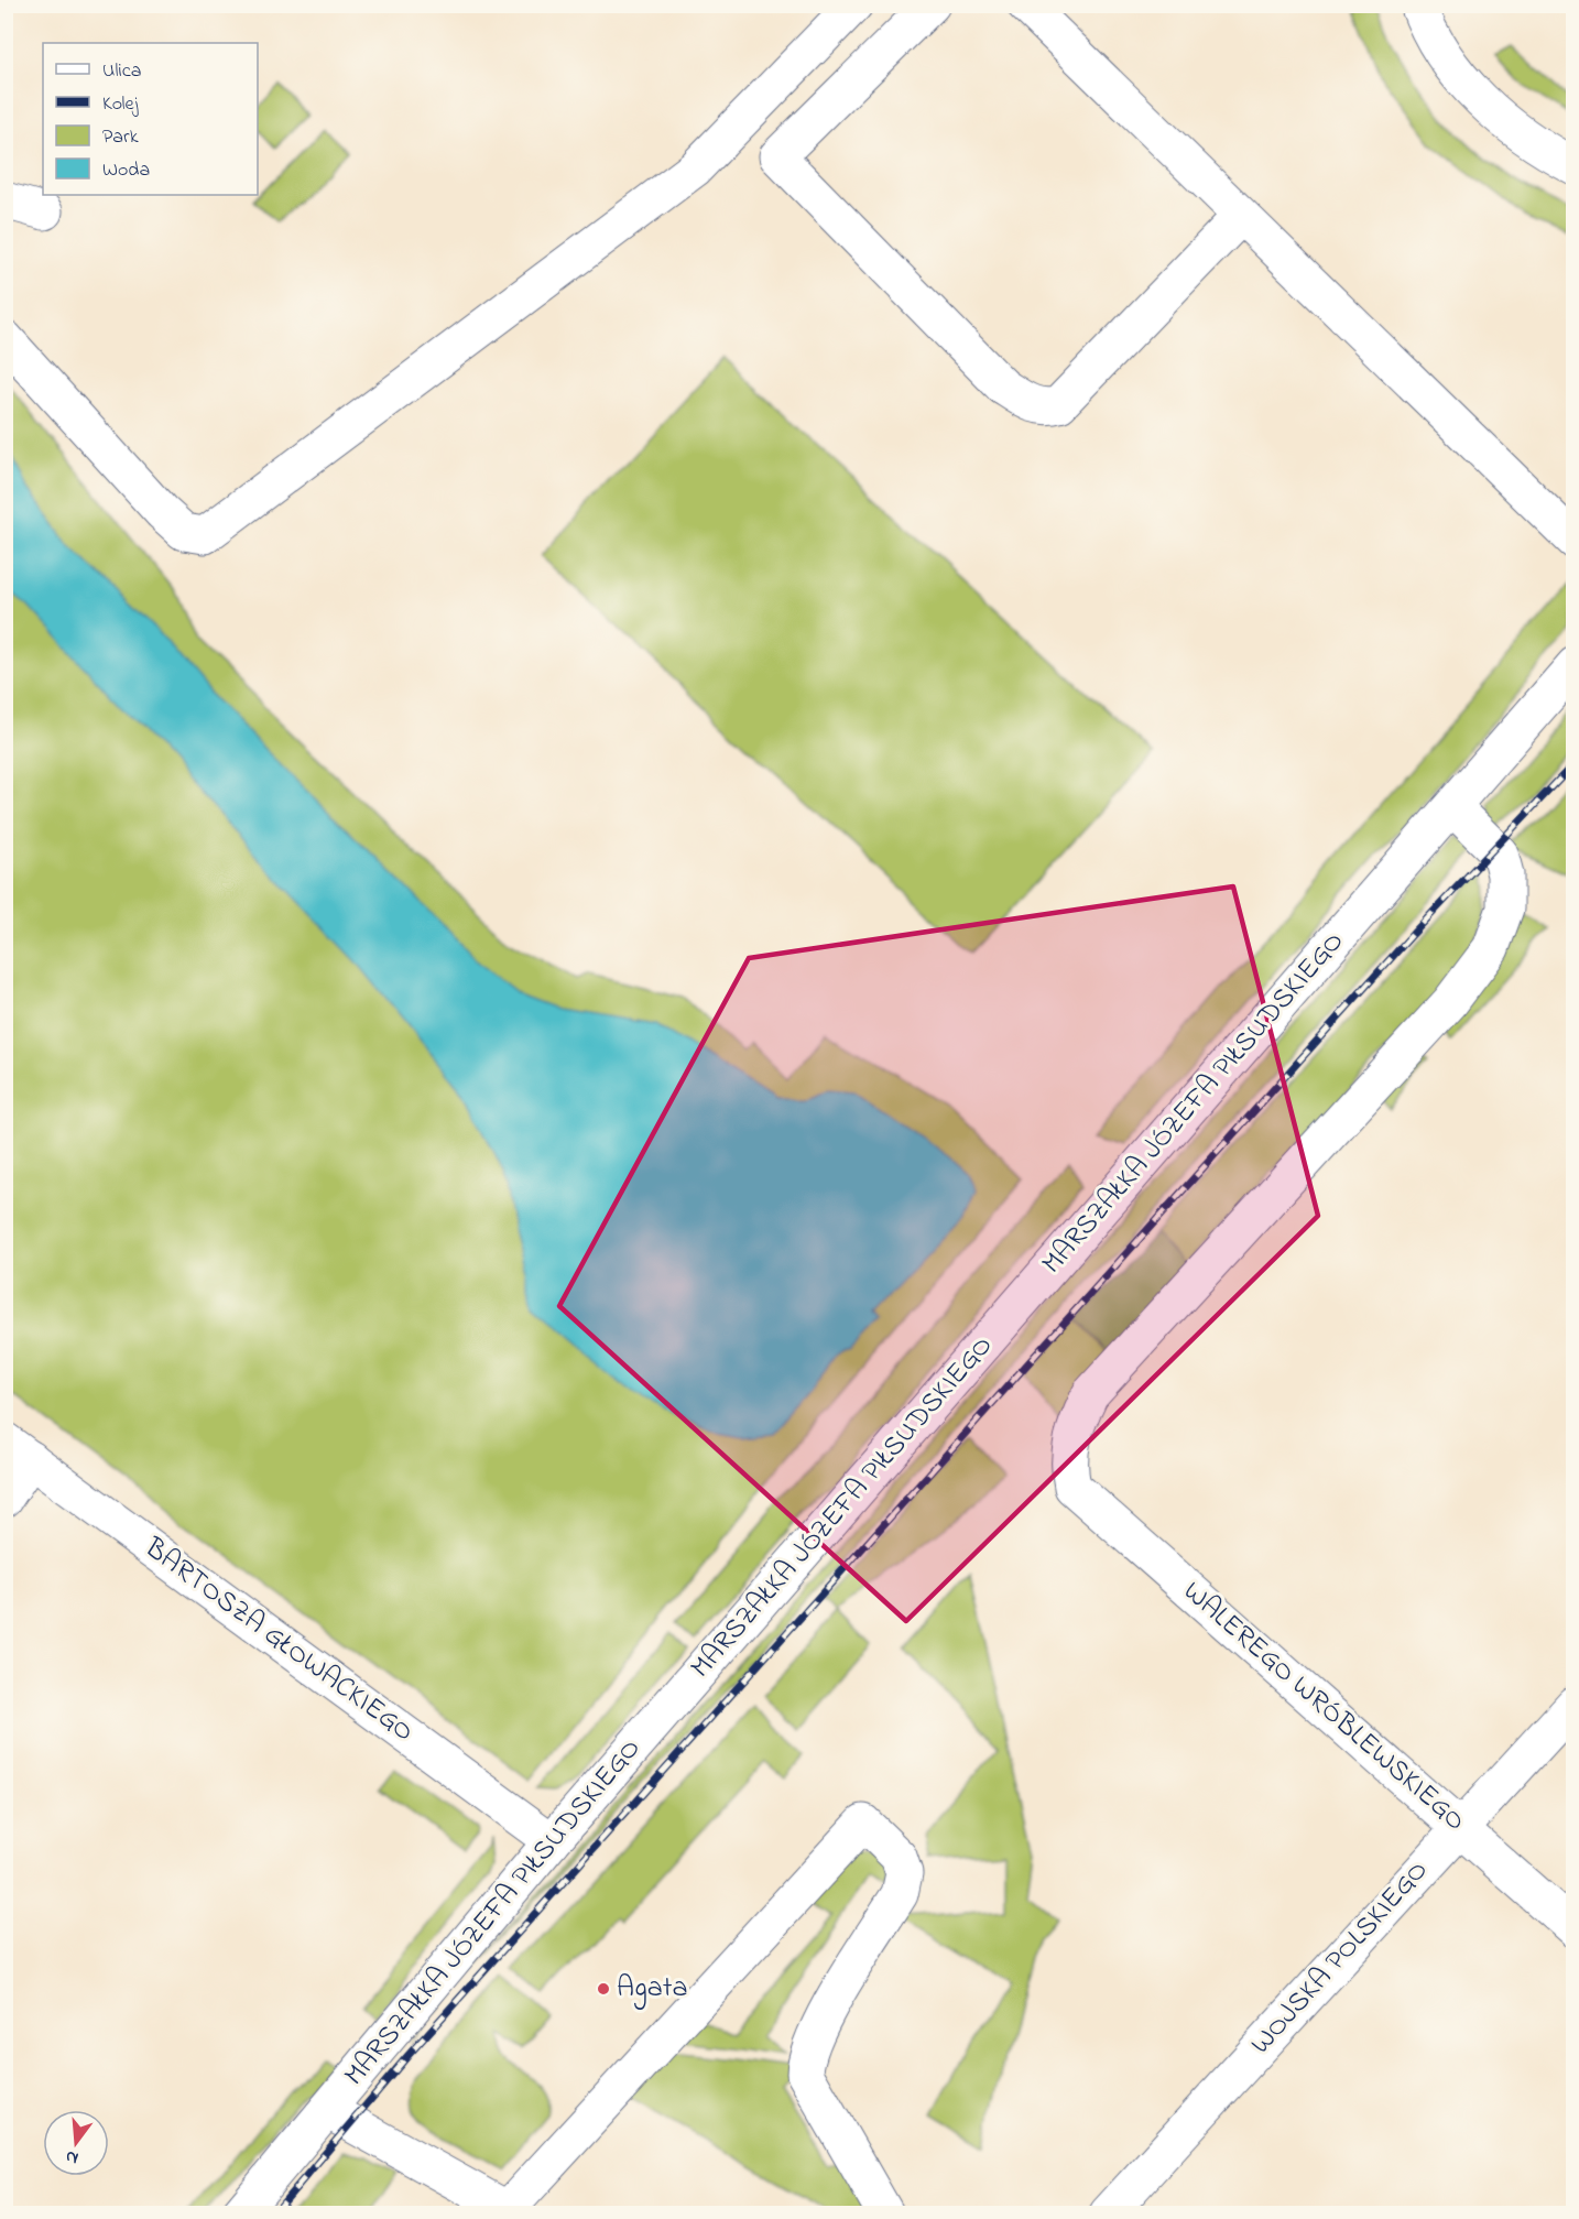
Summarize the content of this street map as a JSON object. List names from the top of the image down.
{
  "streets": {
    "street": [
      "MARSZAŁKA JÓZEFA PIŁSUDSKIEGO",
      "BARTOSZA GŁOWACKIEGO",
      "WALEREGO WRÓBLEWSKIEGO",
      "WOJSKA POLSKIEGO"
    ]
  },
  "crossings": [
    ["MARSZAŁKA JÓZEFA PIŁSUDSKIEGO", "BARTOSZA GŁOWACKIEGO"],
    ["MARSZAŁKA JÓZEFA PIŁSUDSKIEGO", "WALEREGO WRÓBLEWSKIEGO"],
    ["WALEREGO WRÓBLEWSKIEGO", "WOJSKA POLSKIEGO"]
  ],
  "places": ["Agata"],
  "legend": [
    "Ulica",
    "Kolej",
    "Park",
    "Woda"
  ],
  "north": "bottom"
}
